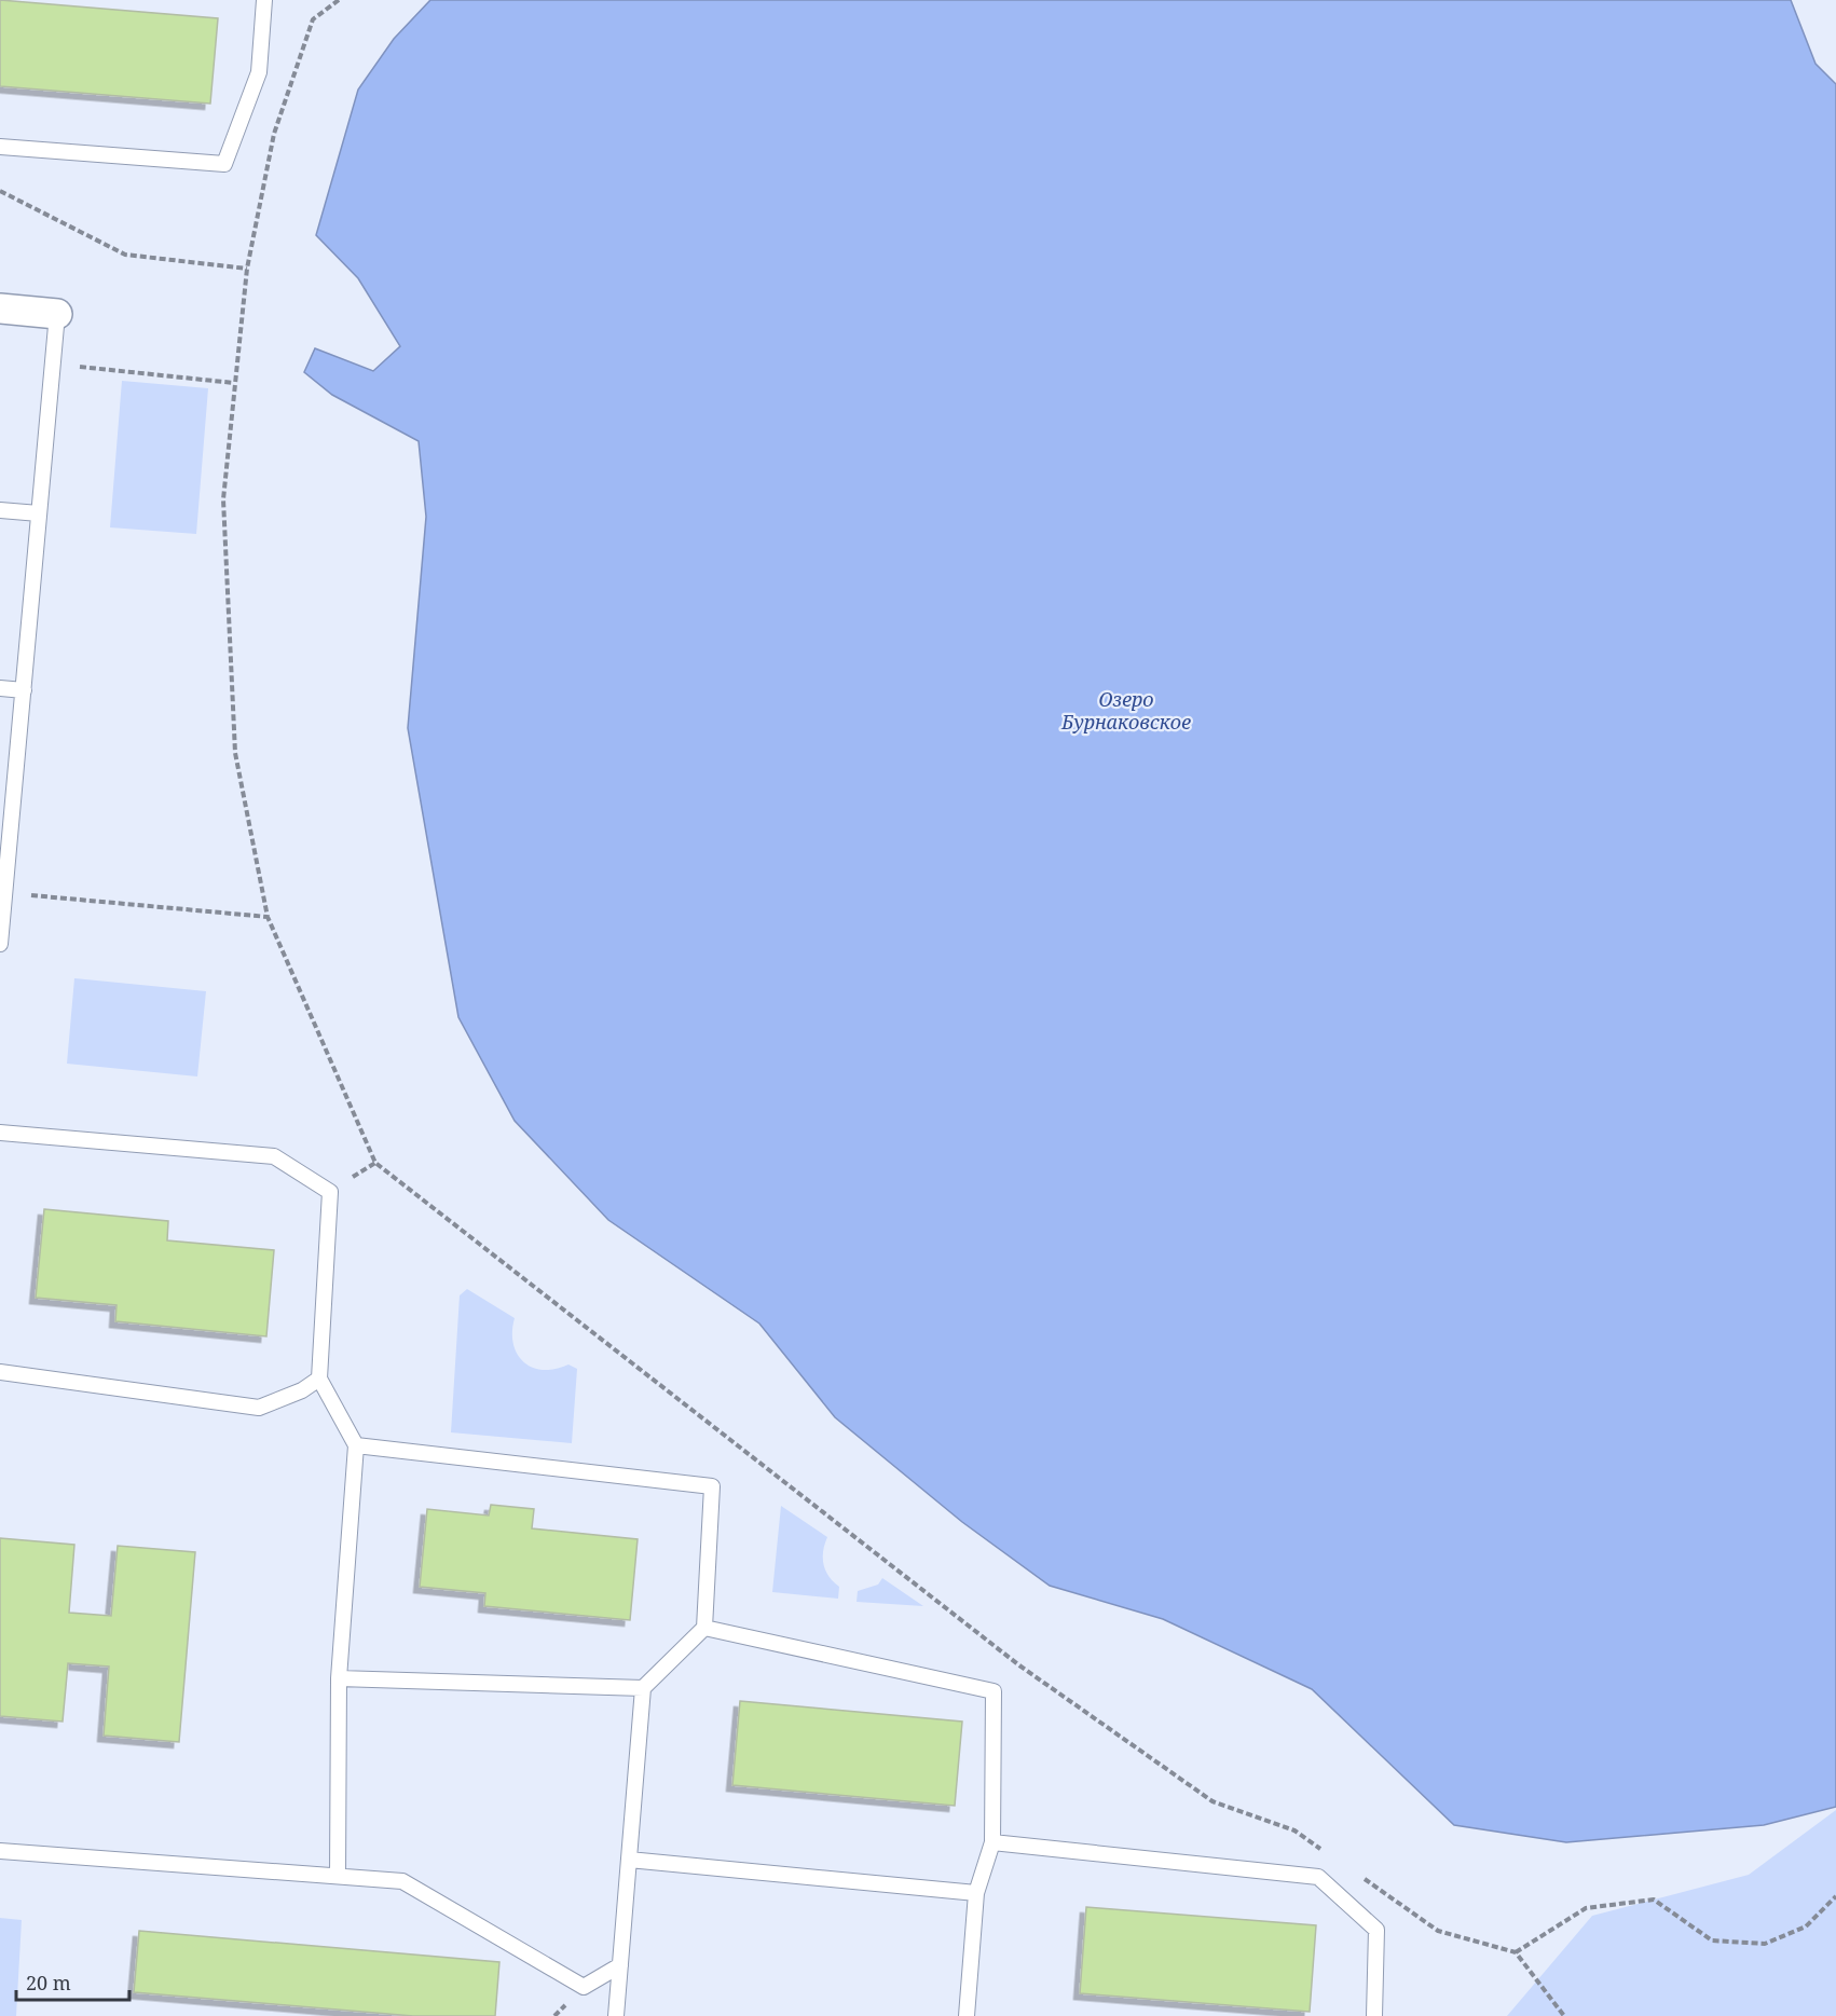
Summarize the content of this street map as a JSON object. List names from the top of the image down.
{
  "water": ["Озеро Бурнаковское"],
  "scale_bar": "20 m"
}
